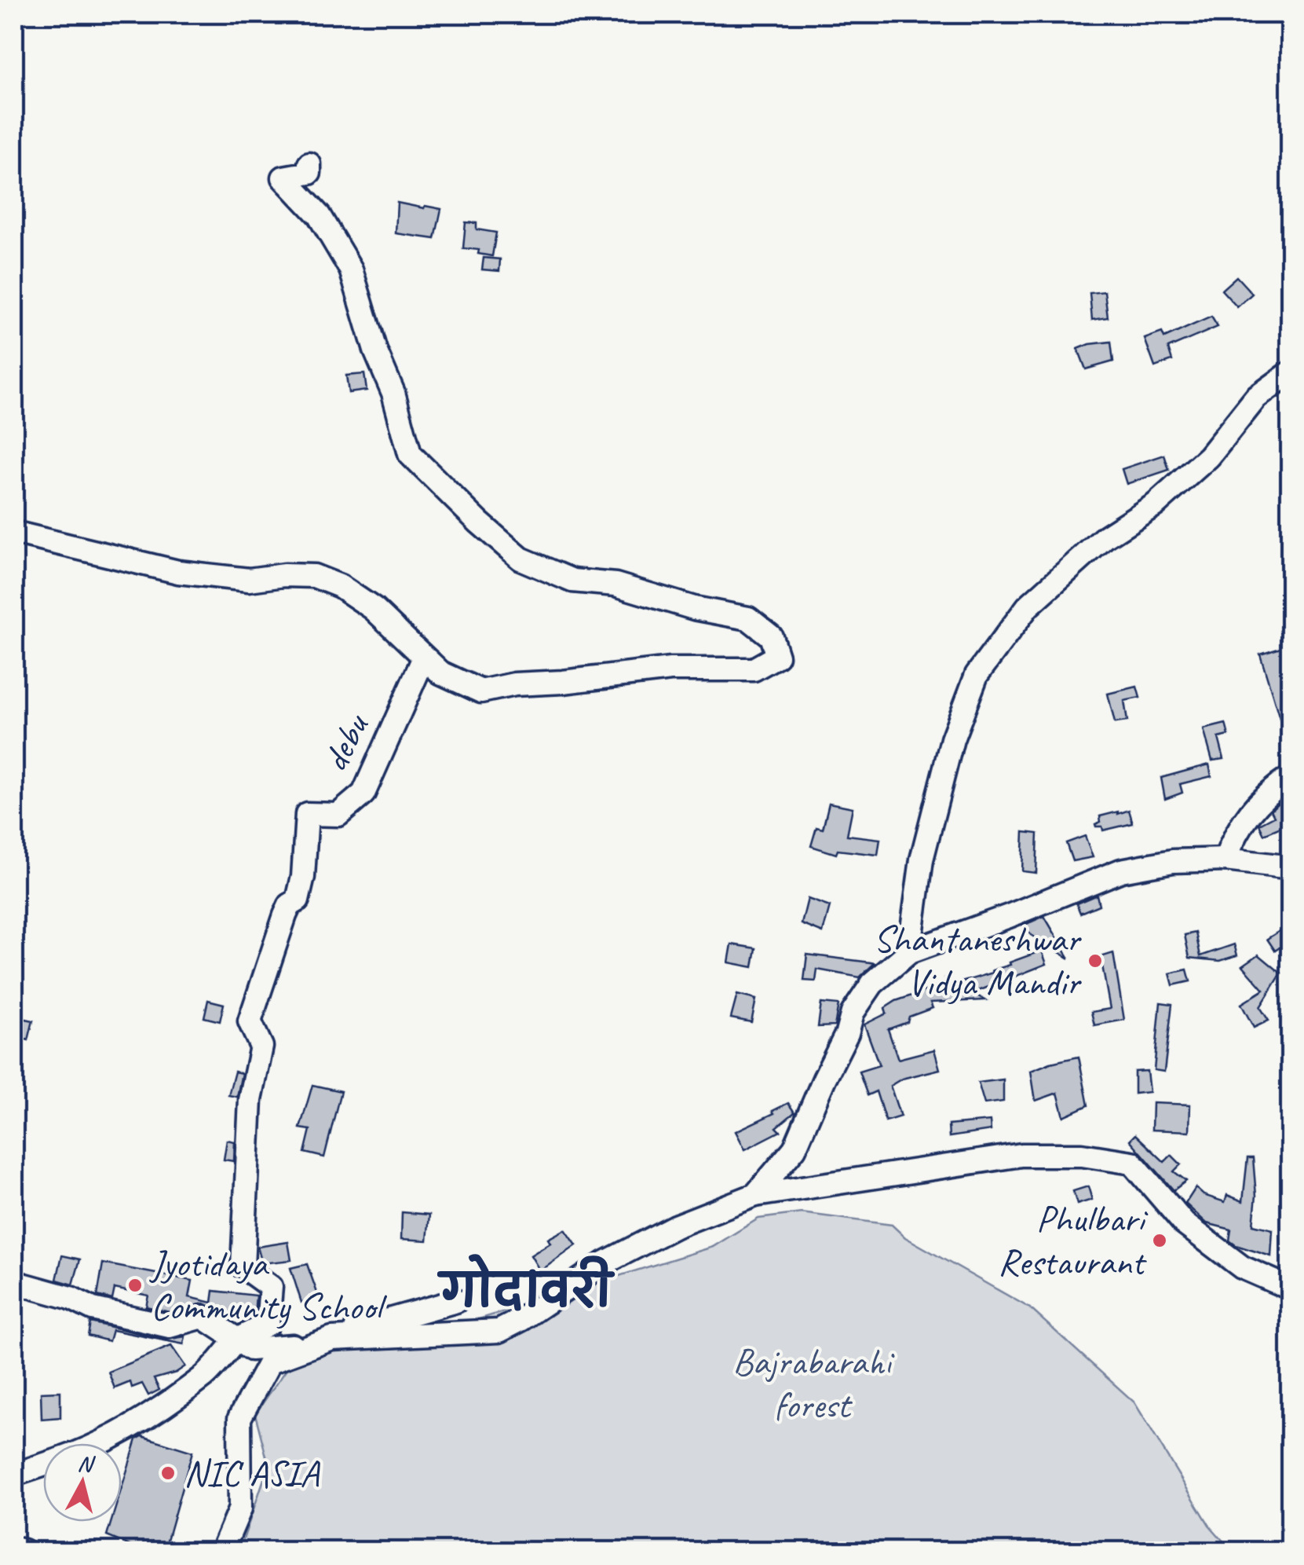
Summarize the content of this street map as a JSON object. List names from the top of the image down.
{
  "streets": {
    "street": ["debu"]
  },
  "districts": ["गोदावरी"],
  "parks": ["Bajrabarahi forest"],
  "places": [
    "Shantaneshwar Vidya Mandir",
    "Phulbari Restaurant",
    "Jyotidaya Community School",
    "NIC ASIA"
  ],
  "north": "top"
}
